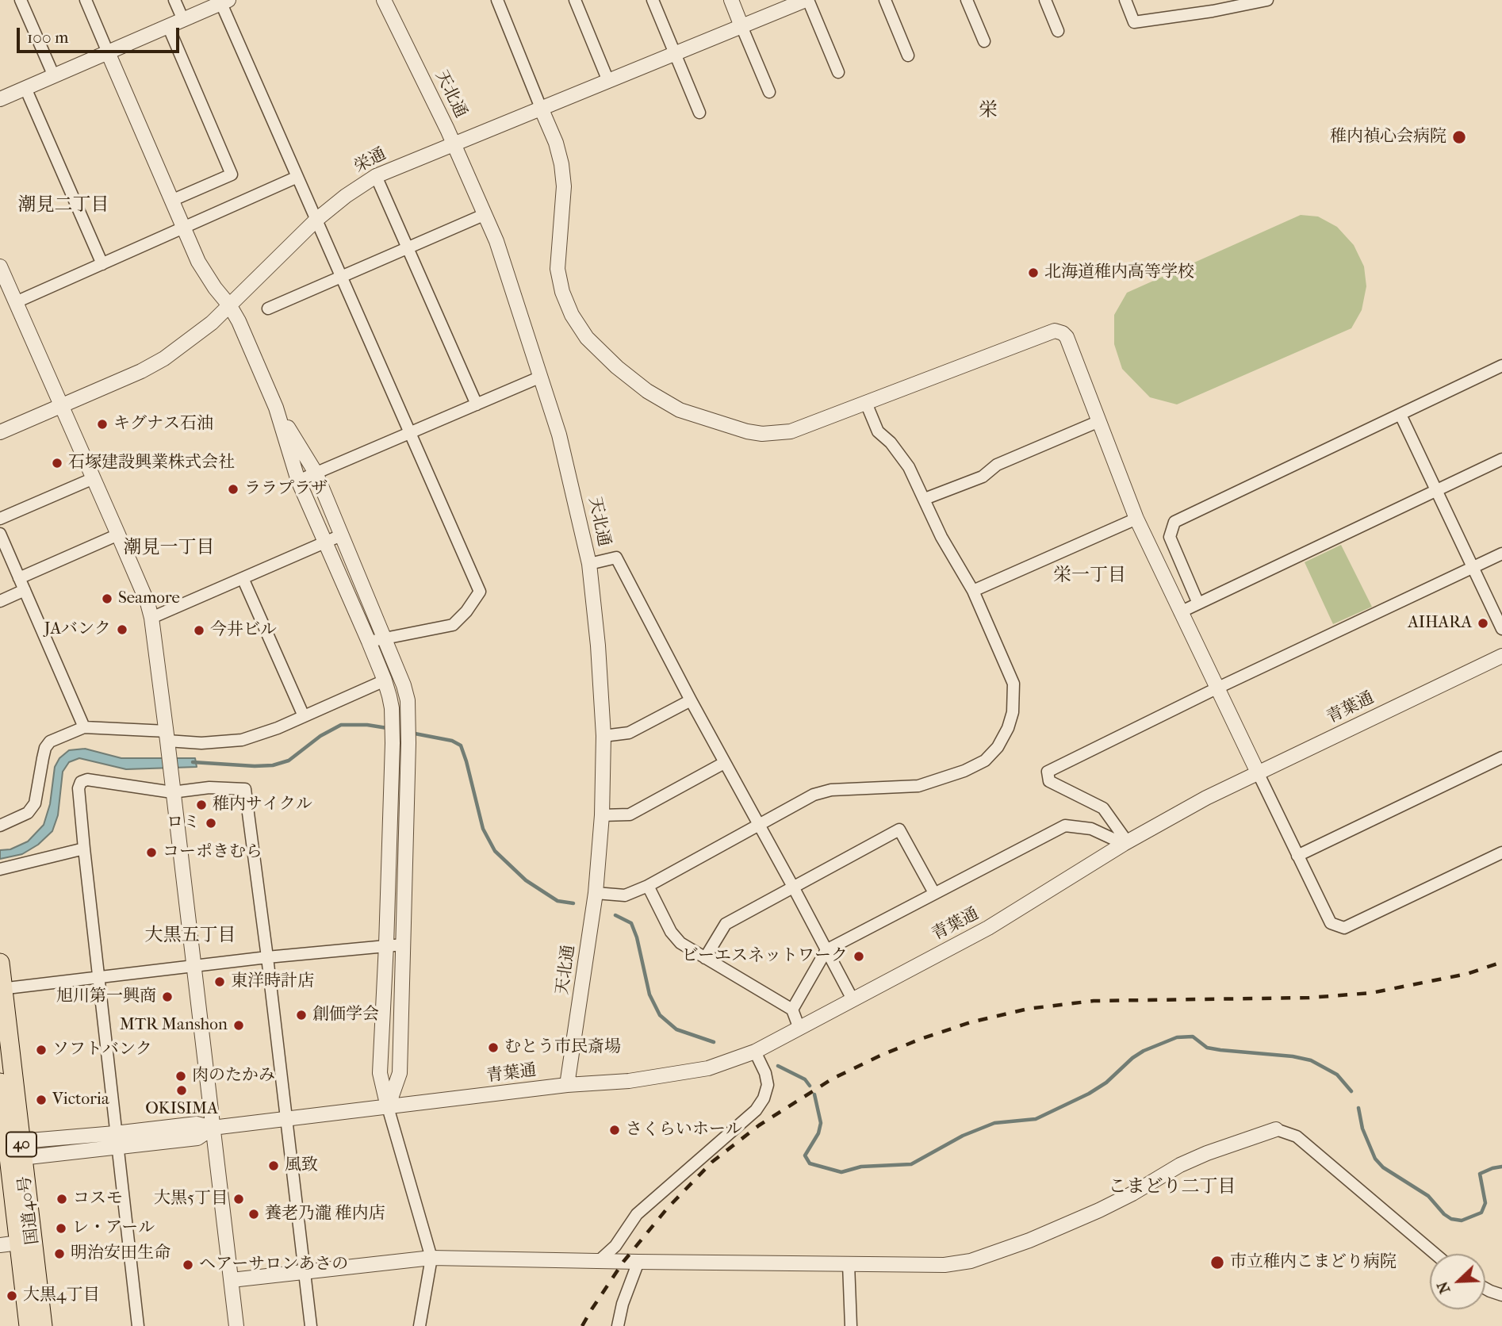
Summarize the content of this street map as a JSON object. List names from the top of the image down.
{
  "streets": {
    "highway": ["40", "国道40号"],
    "street": ["天北通", "栄通", "青葉通"]
  },
  "crossings": [
    ["天北通", "栄通"],
    ["天北通", "青葉通"],
    ["青葉通", "国道40号"]
  ],
  "districts": [
    "栄",
    "潮見二丁目",
    "潮見一丁目",
    "栄一丁目",
    "大黒五丁目",
    "こまどり二丁目"
  ],
  "places": [
    "稚内禎心会病院",
    "北海道稚内高等学校",
    "キグナス石油",
    "石塚建設興業株式会社",
    "ララプラザ",
    "Seamore",
    "AIHARA",
    "JAバンク",
    "今井ビル",
    "稚内サイクル",
    "ロミ",
    "コーポきむら",
    "ビーエスネットワーク",
    "東洋時計店",
    "旭川第一興商",
    "創価学会",
    "MTR Manshon",
    "むとう市民斎場",
    "ソフトバンク",
    "肉のたかみ",
    "OKISIMA",
    "Victoria",
    "さくらいホール",
    "風致",
    "コスモ",
    "大黒5丁目",
    "養老乃瀧 稚内店",
    "レ・アール",
    "明治安田生命",
    "市立稚内こまどり病院",
    "ヘアーサロンあさの",
    "大黒4丁目"
  ],
  "scale_bar": "100 m",
  "north": "bottom left"
}
